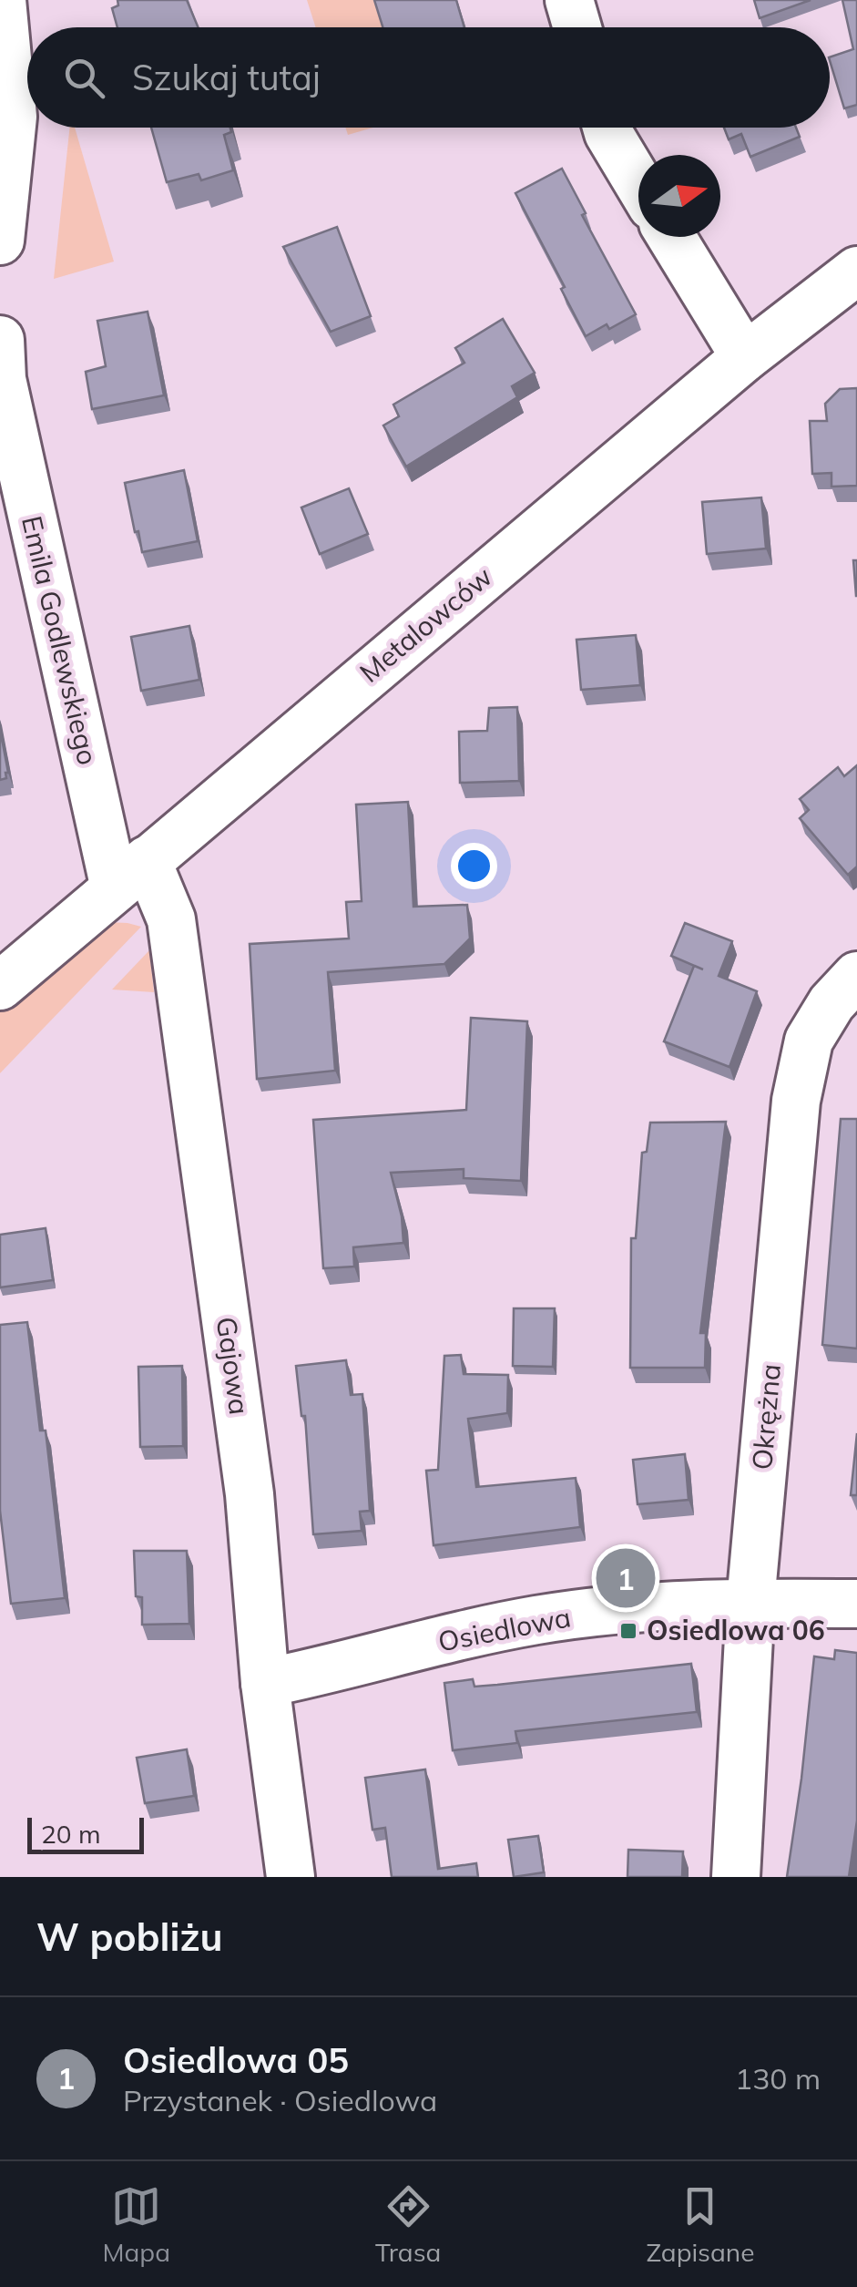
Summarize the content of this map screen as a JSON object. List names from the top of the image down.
{
  "streets": {
    "street": [
      "Metalowców",
      "Emila Godlewskiego",
      "Gajowa",
      "Okrężna",
      "Osiedlowa"
    ]
  },
  "crossings": [
    ["Metalowców", "Emila Godlewskiego"],
    ["Metalowców", "Gajowa"],
    ["Emila Godlewskiego", "Gajowa"],
    ["Gajowa", "Osiedlowa"],
    ["Okrężna", "Osiedlowa"]
  ],
  "places": {
    "transit": ["Osiedlowa 06"]
  },
  "scale_bar": "20 m",
  "north": "right",
  "page": {
    "search": "Szukaj tutaj",
    "pins": "1",
    "scale": "20 m",
    "heading": "W pobliżu",
    "list": [
      {
        "mark": "1",
        "name": "Osiedlowa 05",
        "note": "Przystanek · Osiedlowa",
        "value": "130 m"
      }
    ],
    "nav": ["Mapa", "Trasa", "Zapisane"]
  }
}
